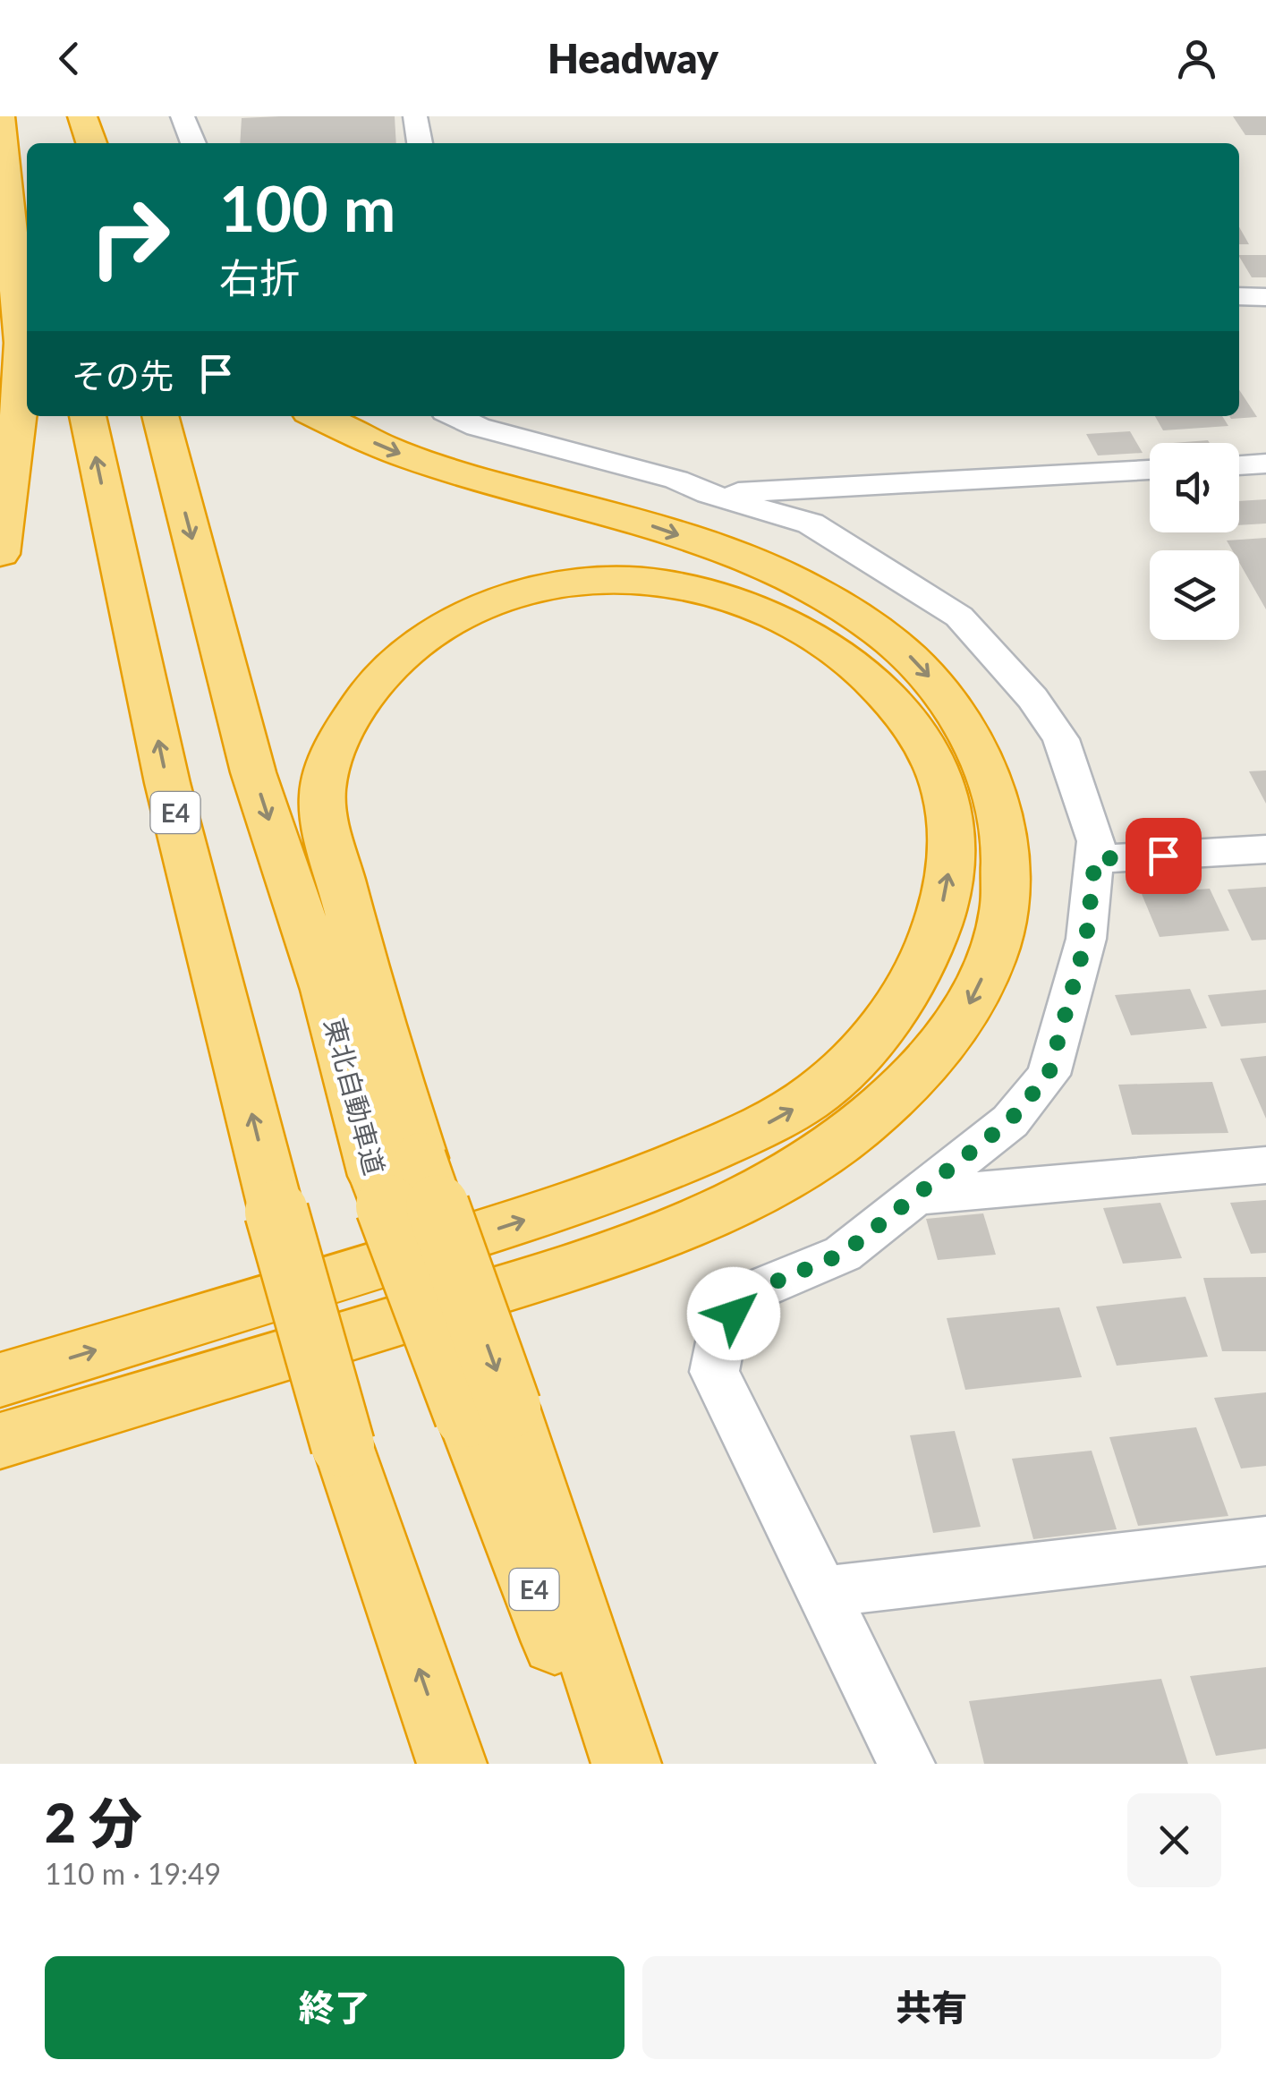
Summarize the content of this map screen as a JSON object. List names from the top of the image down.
{
  "streets": {
    "highway": ["E4", "東北自動車道"]
  },
  "page": {
    "header": "Headway",
    "turn": ["100 m", "右折"],
    "then": "その先",
    "heading": ["2 分", "110 m · 19:49"],
    "buttons": ["終了", "共有"]
  }
}
